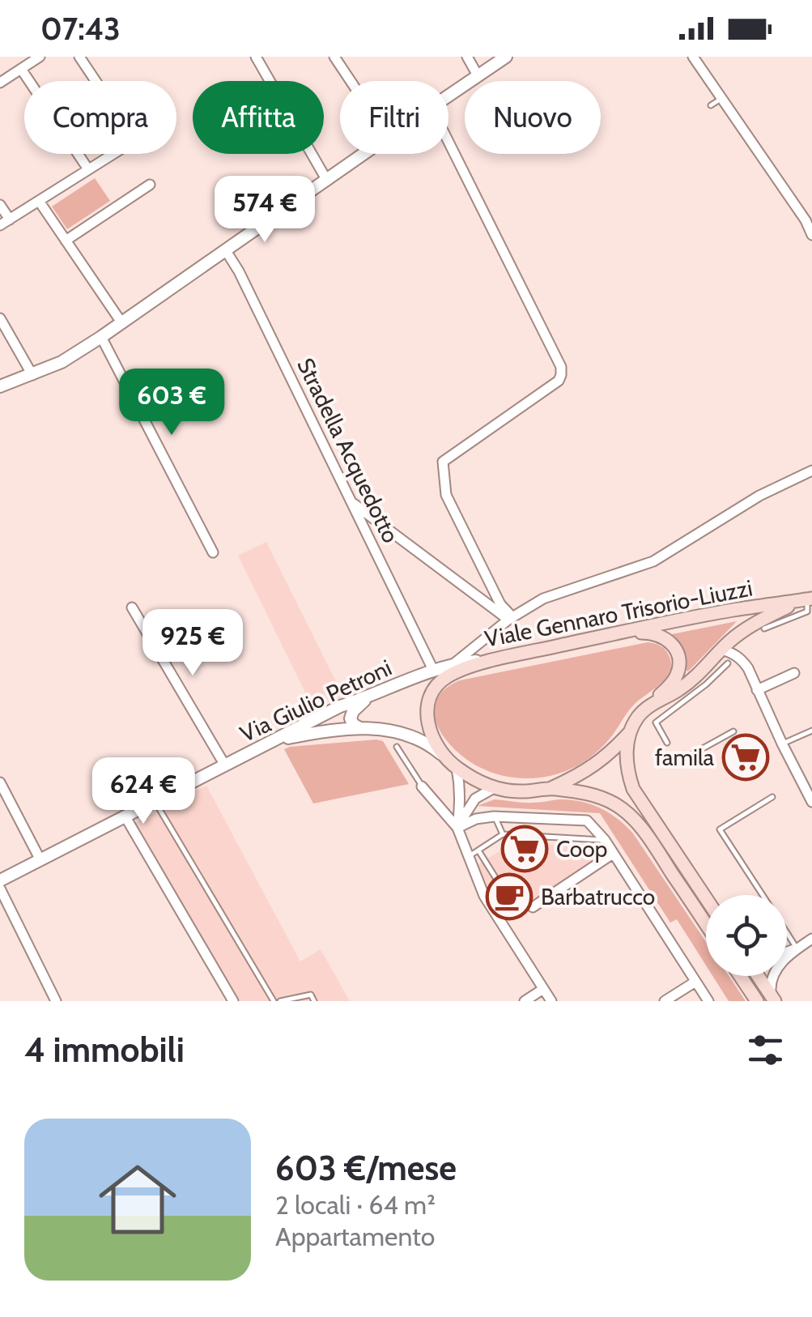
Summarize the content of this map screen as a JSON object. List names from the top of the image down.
{
  "streets": {
    "main road": ["Viale Gennaro Trisorio-Liuzzi"],
    "street": ["Stradella Acquedotto", "Via Giulio Petroni"]
  },
  "crossings": [
    ["Stradella Acquedotto", "Viale Gennaro Trisorio-Liuzzi"],
    ["Stradella Acquedotto", "Via Giulio Petroni"],
    ["Viale Gennaro Trisorio-Liuzzi", "Via Giulio Petroni"]
  ],
  "places": {
    "supermarket": ["famila", "Coop"],
    "cafe": ["Barbatrucco"]
  },
  "page": {
    "status": "07:43",
    "chip": [
      "Compra",
      "Affitta",
      "Filtri",
      "Nuovo"
    ],
    "price": [
      "574 €",
      "603 €",
      "925 €",
      "624 €"
    ],
    "heading": "4 immobili",
    "list": [
      {
        "name": "603 €/mese",
        "note": "2 locali · 64 m² · Appartamento"
      }
    ]
  }
}
